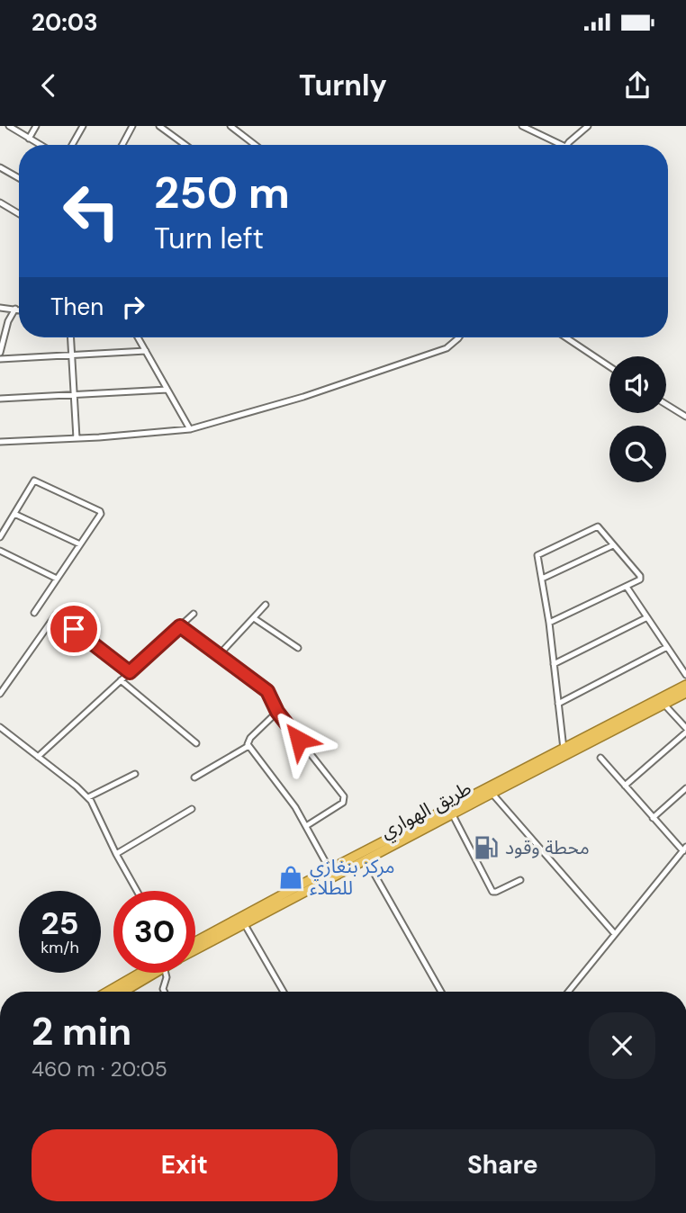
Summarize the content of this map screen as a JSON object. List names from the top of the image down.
{
  "streets": {
    "highway": ["طريق الهواري"]
  },
  "places": {
    "fuel station": ["محطة وقود"],
    "shop": ["مركز بنغازي للطلاء"]
  },
  "page": {
    "status": "20:03",
    "header": "Turnly",
    "turn": ["250 m", "Turn left"],
    "then": "Then",
    "speed": "25 km/h",
    "limit": "30",
    "heading": ["2 min", "460 m · 20:05"],
    "buttons": ["Exit", "Share"]
  }
}
